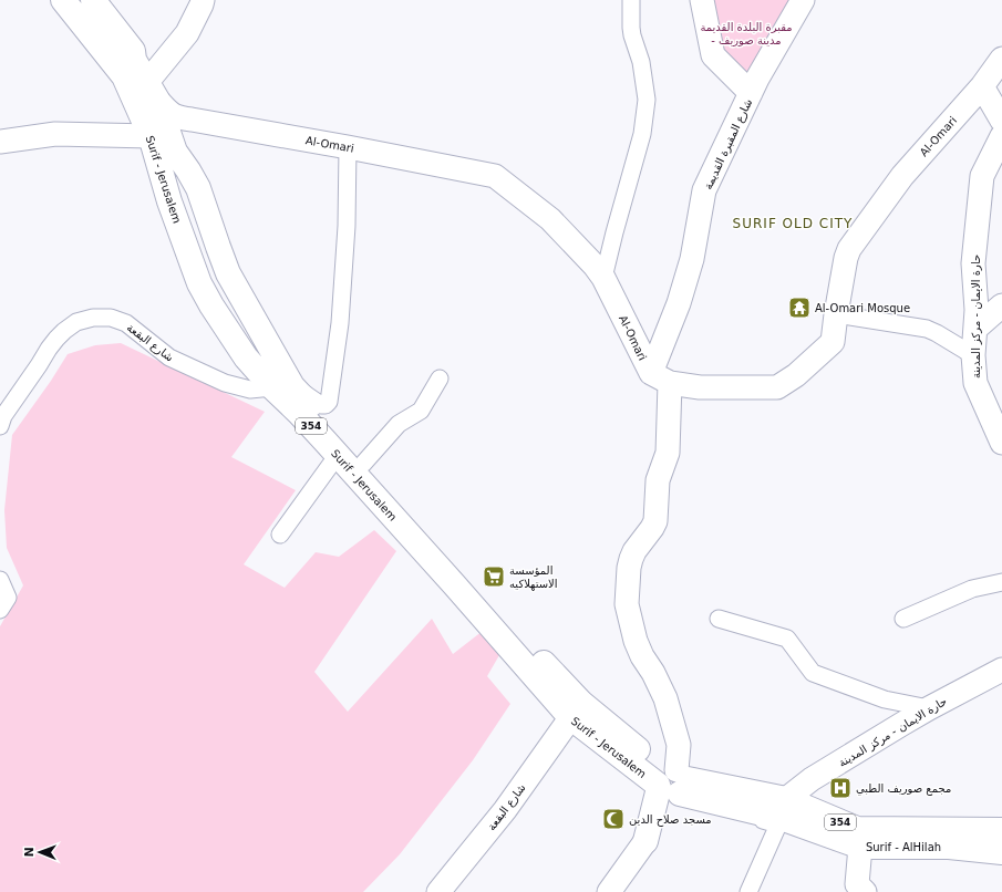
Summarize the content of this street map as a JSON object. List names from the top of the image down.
{
  "streets": {
    "main road": ["Surif - Jerusalem", "354", "Surif - AlHilah"],
    "street": [
      "Al-Omari",
      "شارع المقبرة القديمة",
      "حارة الايمان - مركز المدينة",
      "شارع البقعة"
    ]
  },
  "crossings": [
    ["Al-Omari", "شارع المقبرة القديمة"],
    ["Al-Omari", "Surif - Jerusalem"],
    ["Surif - Jerusalem", "شارع البقعة"],
    ["Surif - Jerusalem", "Surif - AlHilah"],
    ["حارة الايمان - مركز المدينة", "Surif - AlHilah"]
  ],
  "districts": ["SURIF OLD CITY"],
  "parks": ["مقبرة البلدة القديمة - مدينة صوريف"],
  "places": {
    "temple": ["Al-Omari Mosque"],
    "supermarket": ["المؤسسة الاستهلاكيه"],
    "hospital": ["مجمع صوريف الطبي"],
    "mosque": ["مسجد صلاح الدين"]
  },
  "north": "left"
}
